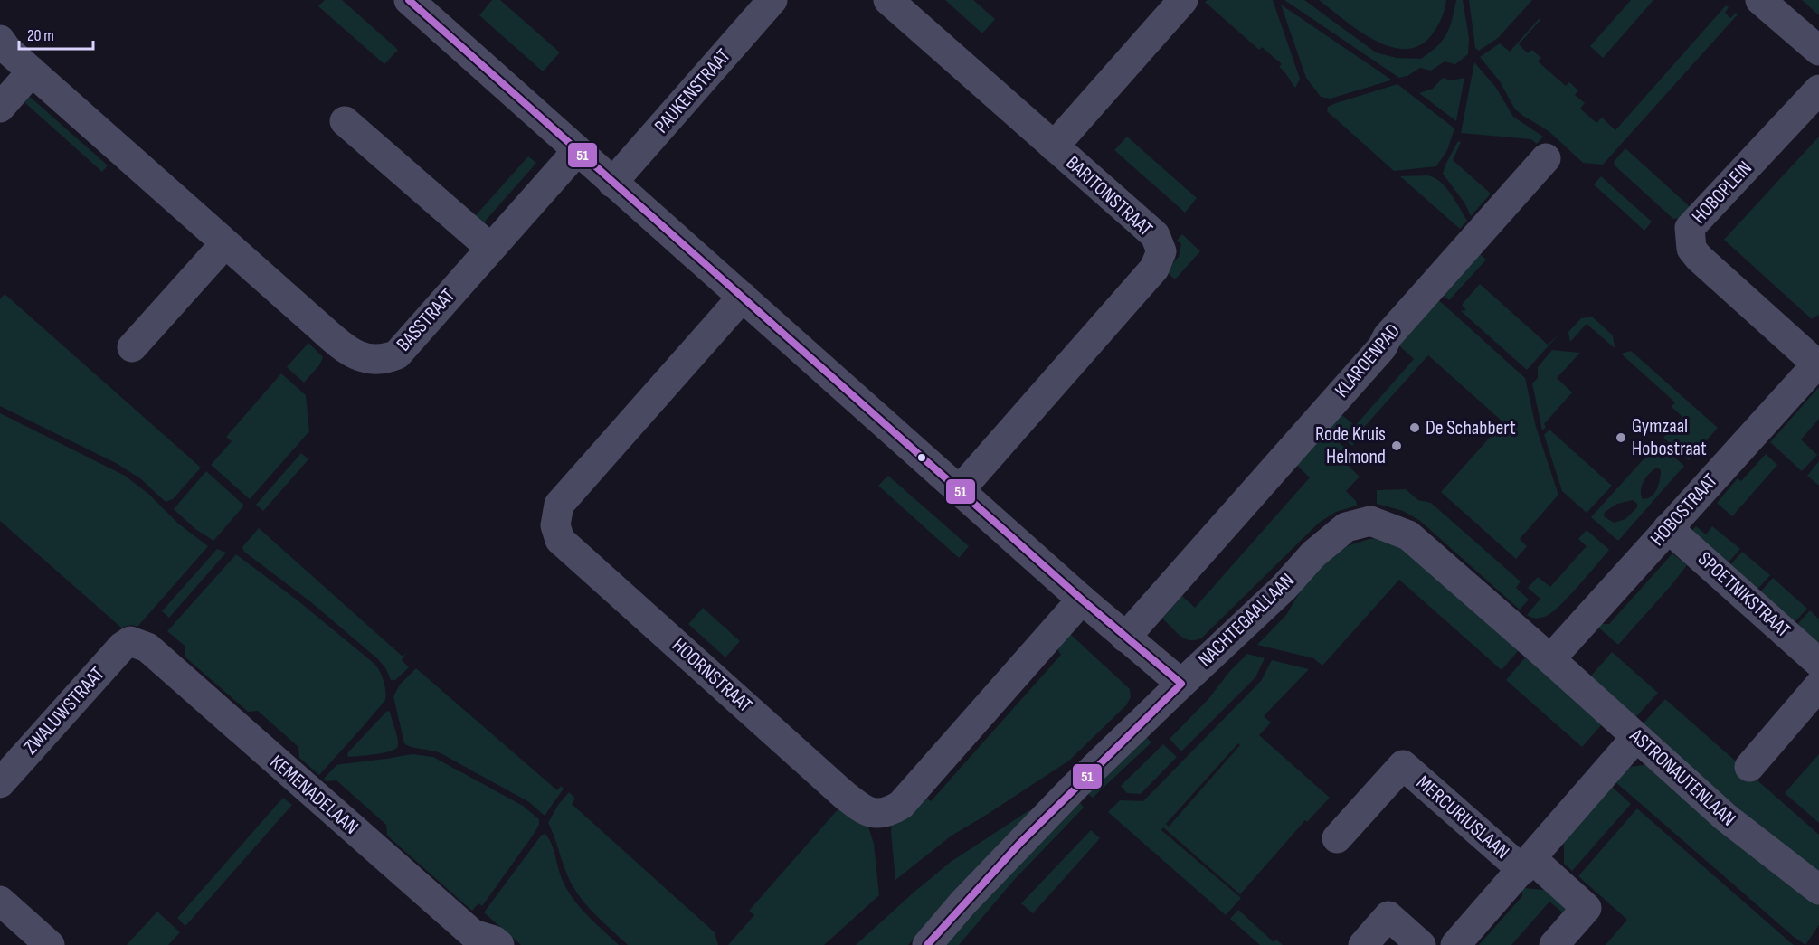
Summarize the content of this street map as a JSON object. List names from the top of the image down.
{
  "streets": {
    "street": [
      "PAUKENSTRAAT",
      "HOBOPLEIN",
      "BARITONSTRAAT",
      "BASSTRAAT",
      "KLAROENPAD",
      "HOBOSTRAAT",
      "SPOETNIKSTRAAT",
      "NACHTEGAALLAAN",
      "HOORNSTRAAT",
      "ZWALUWSTRAAT",
      "ASTRONAUTENLAAN",
      "KEMENADELAAN",
      "MERCURIUSLAAN"
    ]
  },
  "crossings": [
    ["HOBOPLEIN", "HOBOSTRAAT"],
    ["HOBOSTRAAT", "SPOETNIKSTRAAT"],
    ["HOBOSTRAAT", "NACHTEGAALLAAN"],
    ["HOBOSTRAAT", "ASTRONAUTENLAAN"],
    ["NACHTEGAALLAAN", "ASTRONAUTENLAAN"],
    ["ZWALUWSTRAAT", "KEMENADELAAN"],
    ["ASTRONAUTENLAAN", "MERCURIUSLAAN"]
  ],
  "places": ["De Schabbert", "Gymzaal Hobostraat", "Rode Kruis Helmond"],
  "lines": ["transit line 51"],
  "scale_bar": "20 m"
}
